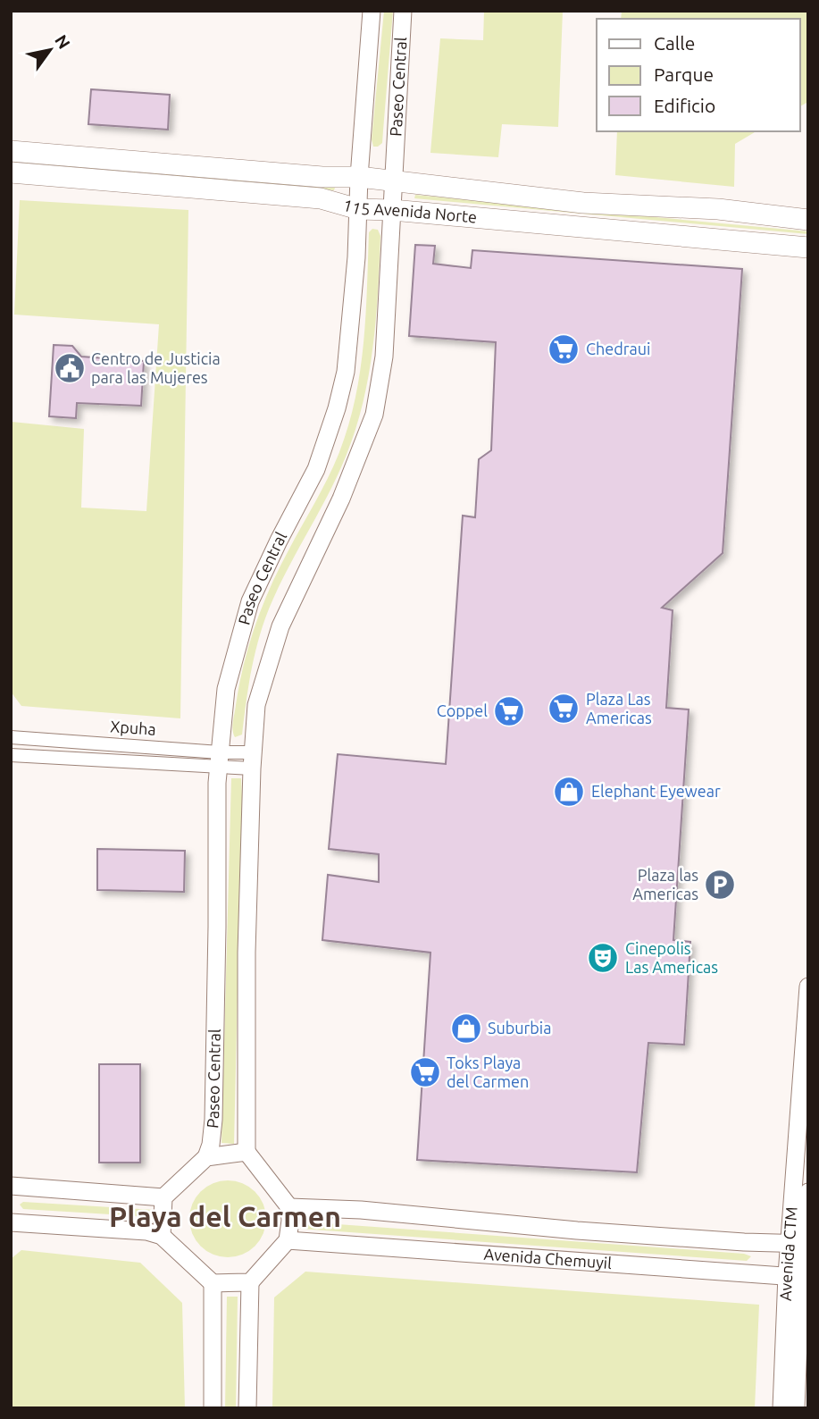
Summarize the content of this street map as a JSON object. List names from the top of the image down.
{
  "streets": {
    "main road": [
      "Paseo Central",
      "115 Avenida Norte",
      "Avenida CTM",
      "Avenida Chemuyil"
    ],
    "street": ["Xpuha"]
  },
  "crossings": [
    ["Paseo Central", "115 Avenida Norte"],
    ["Paseo Central", "Xpuha"],
    ["Paseo Central", "Avenida Chemuyil"],
    ["Avenida CTM", "Avenida Chemuyil"]
  ],
  "districts": ["Playa del Carmen"],
  "places": {
    "supermarket": [
      "Chedraui",
      "Plaza Las Americas",
      "Coppel",
      "Toks Playa del Carmen"
    ],
    "public building": ["Centro de Justicia para las Mujeres"],
    "shop": ["Elephant Eyewear", "Suburbia"],
    "parking": ["Plaza las Americas"],
    "theatre": ["Cinepolis Las Americas"]
  },
  "legend": ["Calle", "Parque", "Edificio"],
  "north": "top right"
}
